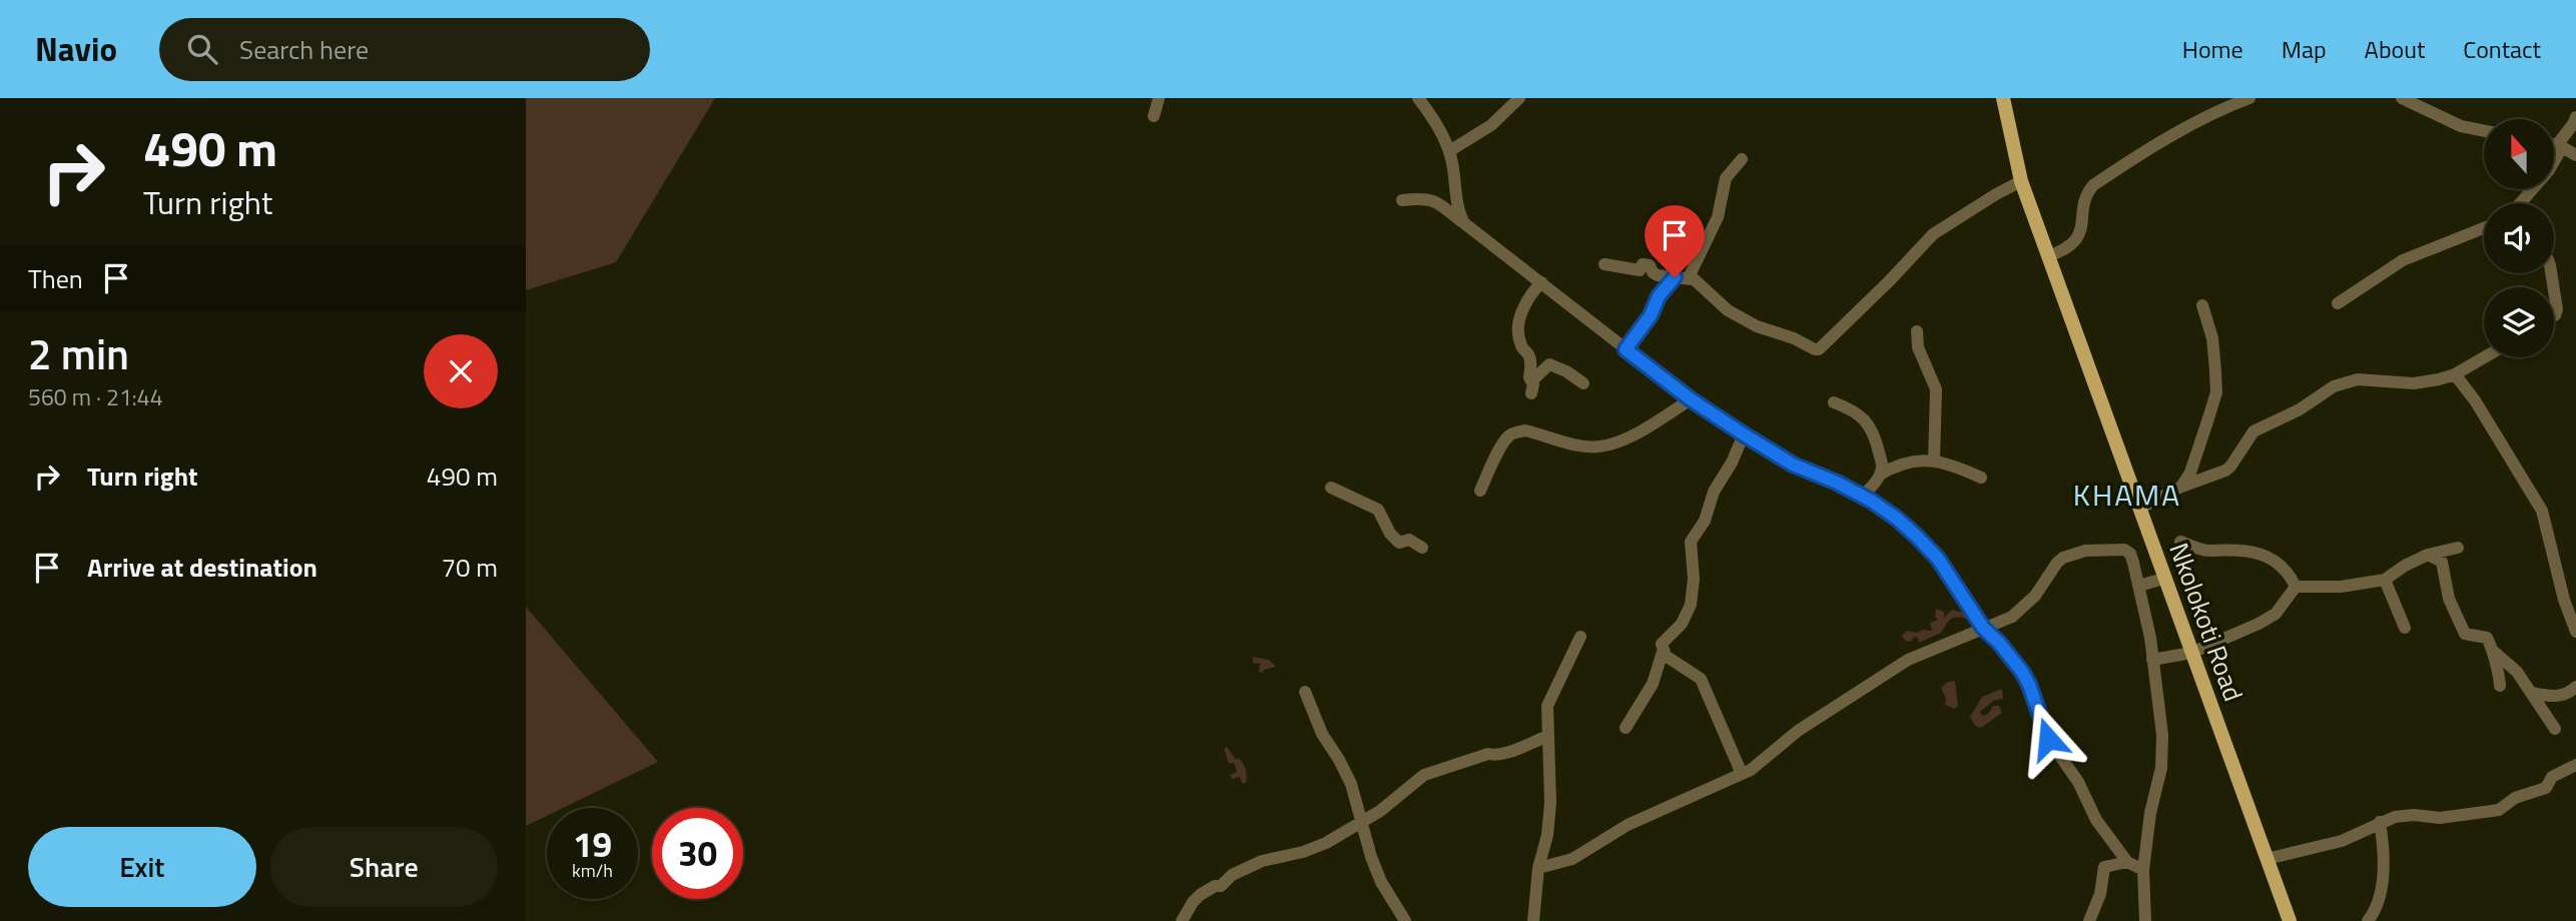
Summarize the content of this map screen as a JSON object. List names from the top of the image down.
{
  "streets": {
    "main road": ["Nkolokoti Road"]
  },
  "districts": ["KHAMA"],
  "north": "top",
  "page": {
    "header": "Navio",
    "search": "Search here",
    "nav": [
      "Home",
      "Map",
      "About",
      "Contact"
    ],
    "turn": ["490 m", "Turn right"],
    "then": "Then",
    "heading": ["2 min", "560 m · 21:44"],
    "list": [
      {
        "name": "Turn right",
        "value": "490 m"
      },
      {
        "name": "Arrive at destination",
        "value": "70 m"
      }
    ],
    "speed": "19 km/h",
    "limit": "30",
    "buttons": ["Exit", "Share"]
  }
}
